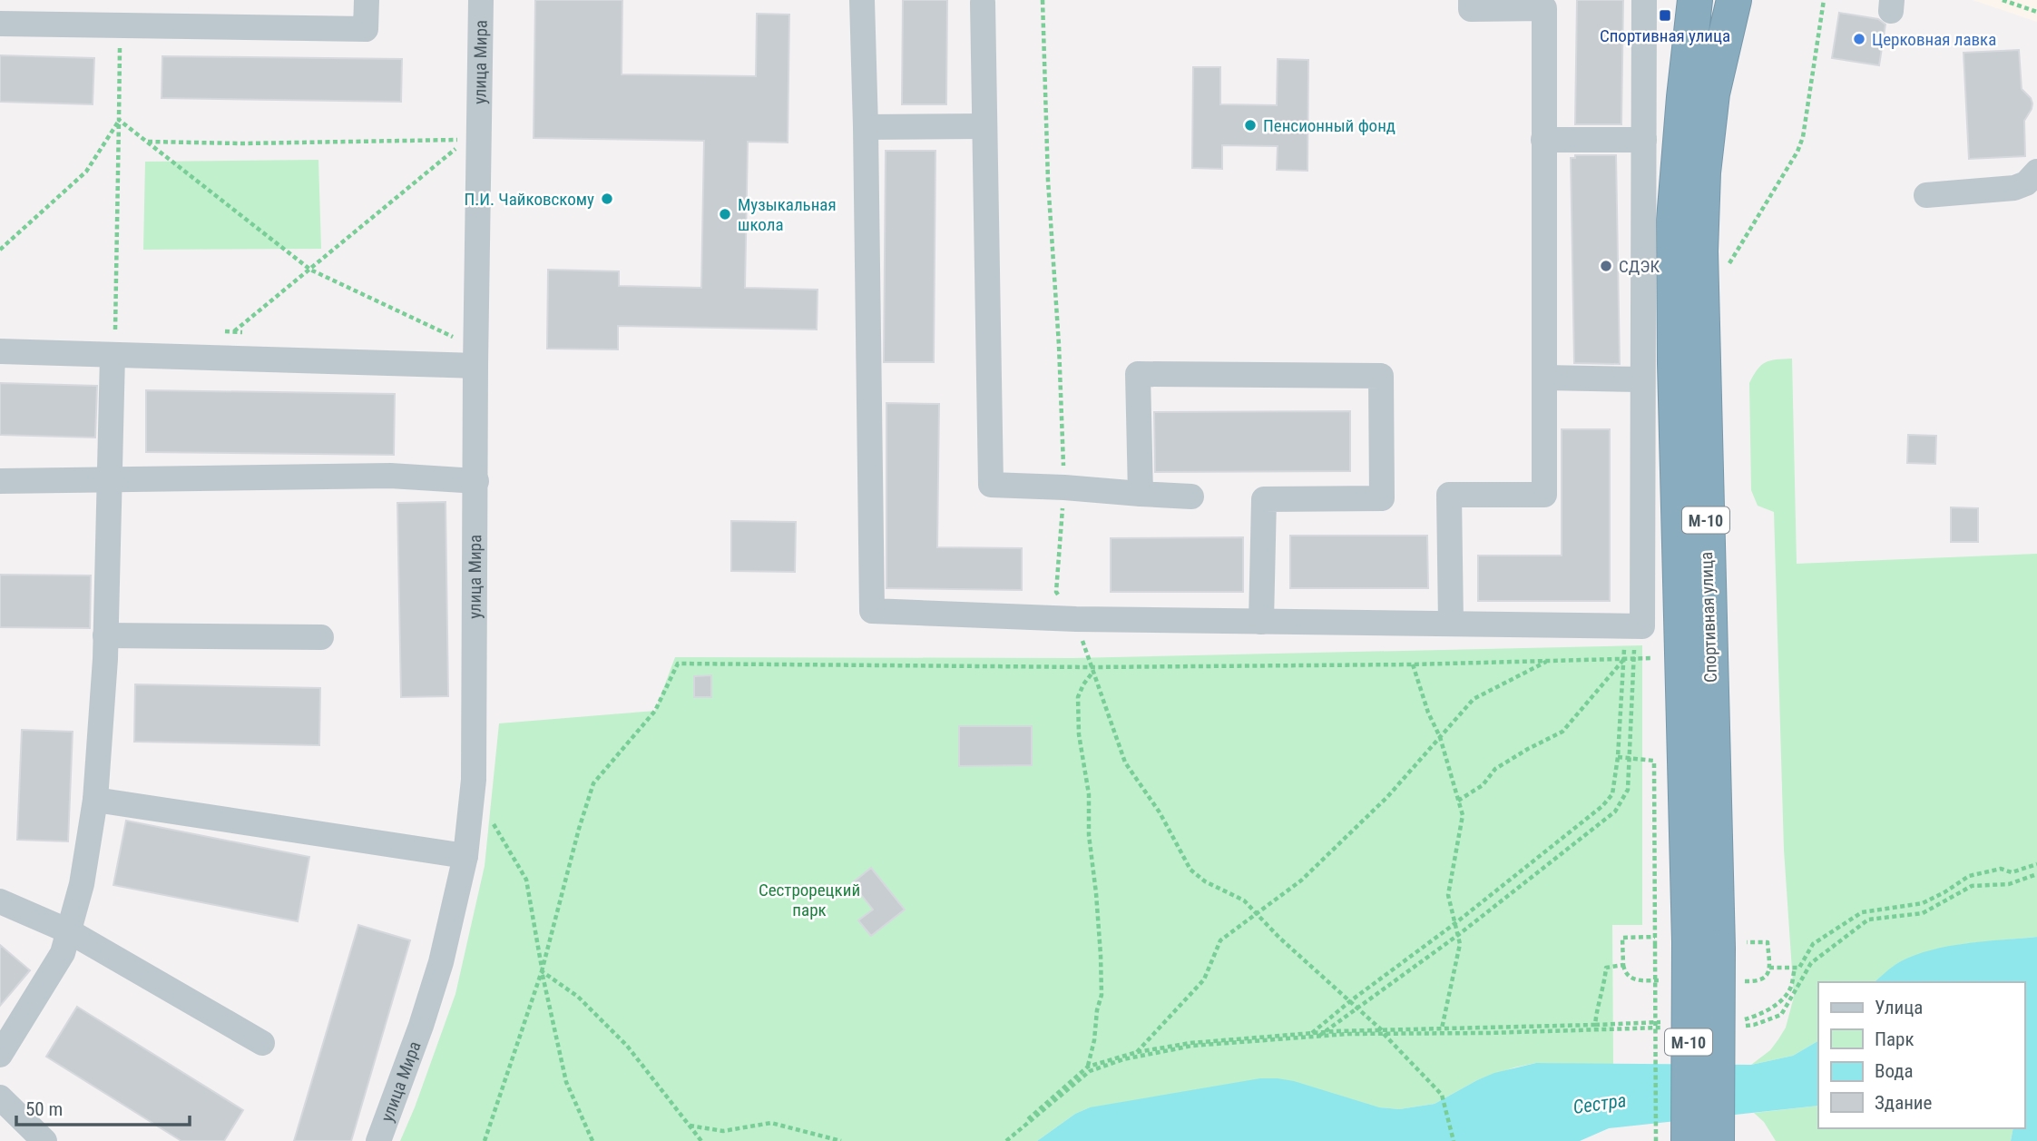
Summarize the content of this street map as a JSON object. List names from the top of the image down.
{
  "streets": {
    "highway": ["М-10", "Спортивная улица"],
    "street": ["улица Мира"]
  },
  "crossings": [
    ["М-10", "Спортивная улица"]
  ],
  "water": ["Сестра"],
  "parks": ["Сестрорецкий парк"],
  "places": {
    "transit": ["Спортивная улица"],
    "other": [
      "Церковная лавка",
      "Пенсионный фонд",
      "П.И. Чайковскому",
      "Музыкальная школа",
      "СДЭК"
    ]
  },
  "legend": [
    "Улица",
    "Парк",
    "Вода",
    "Здание"
  ],
  "scale_bar": "50 m"
}
